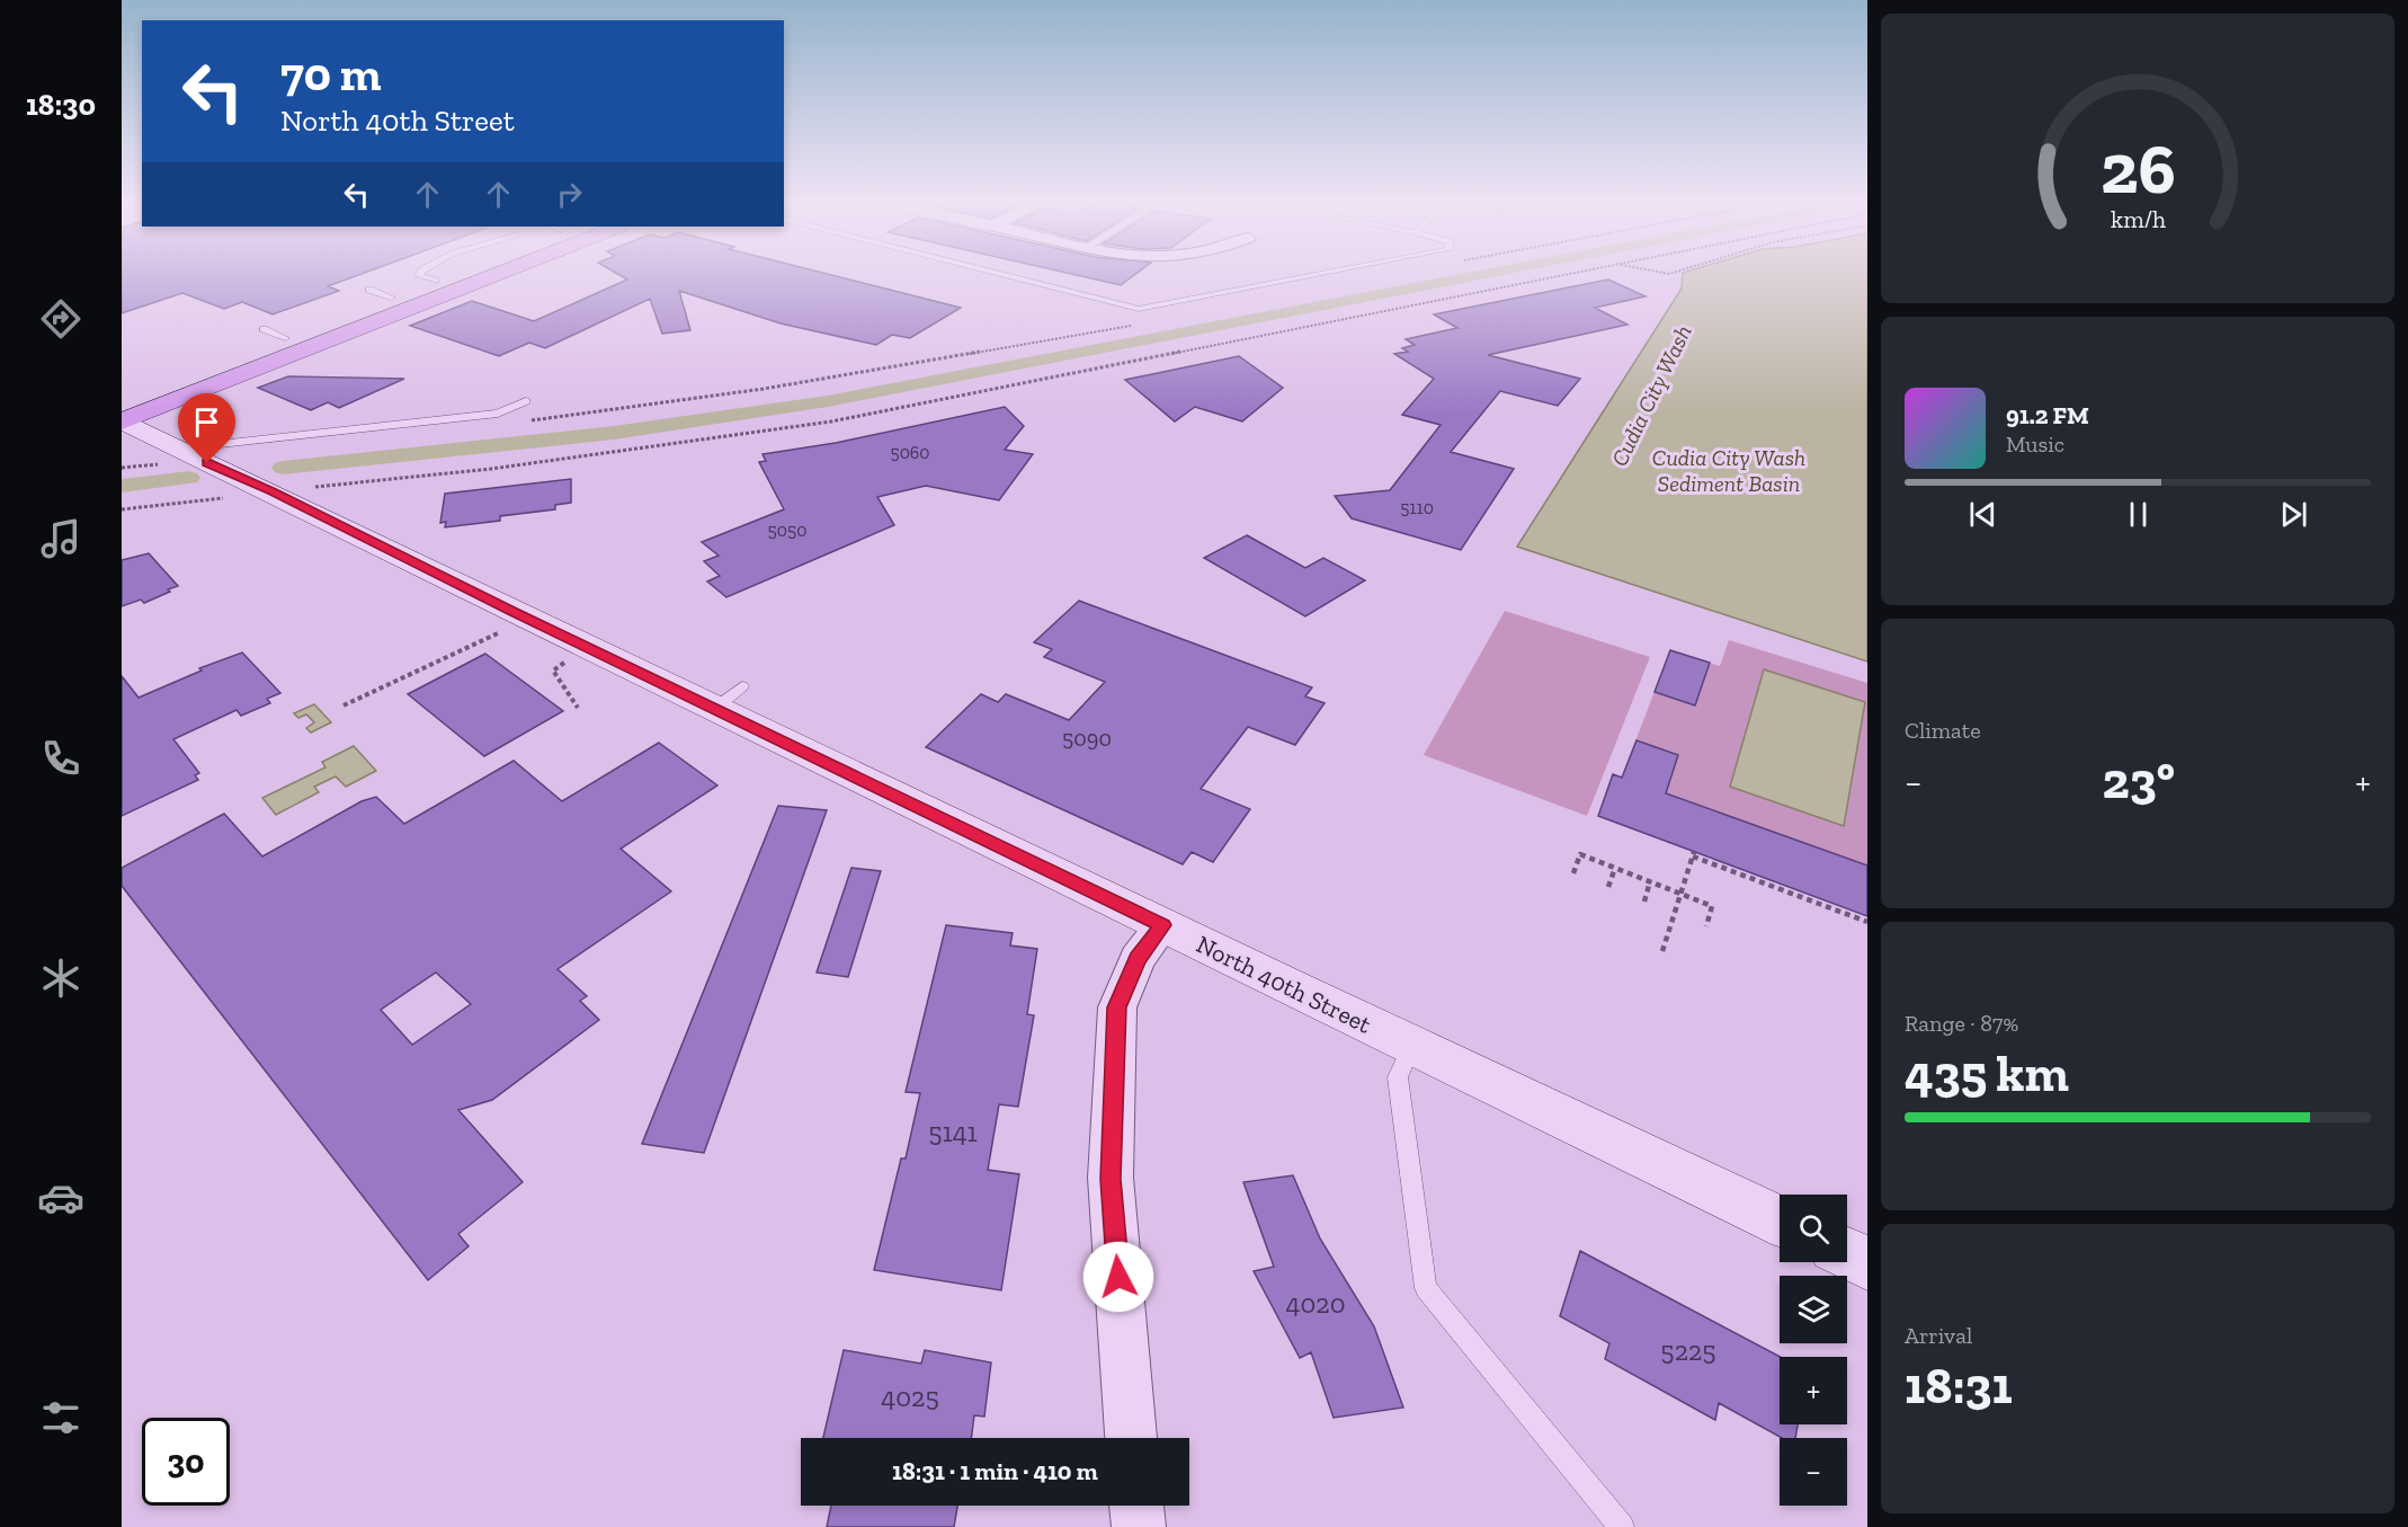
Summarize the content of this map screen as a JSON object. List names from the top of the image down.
{
  "streets": {
    "main road": ["North 40th Street"]
  },
  "water": ["Cudia City Wash", "Cudia City Wash Sediment Basin"],
  "house_numbers": [
    "5060",
    "5110",
    "5050",
    "5090",
    "5141",
    "4020",
    "5225",
    "4025"
  ],
  "page": {
    "tabs": "18:30",
    "turn": ["70 m", "North 40th Street"],
    "song": ["91.2 FM", "Music"],
    "tile": [
      "Climate",
      ["Range · 87%", "435 km"],
      ["Arrival", "18:31"]
    ],
    "heat": ["−", "23°", "+"],
    "map_buttons": ["+", "−"],
    "limit": "30",
    "trip": "18:31 · 1 min · 410 m",
    "gauge": ["26", "km/h"]
  }
}
